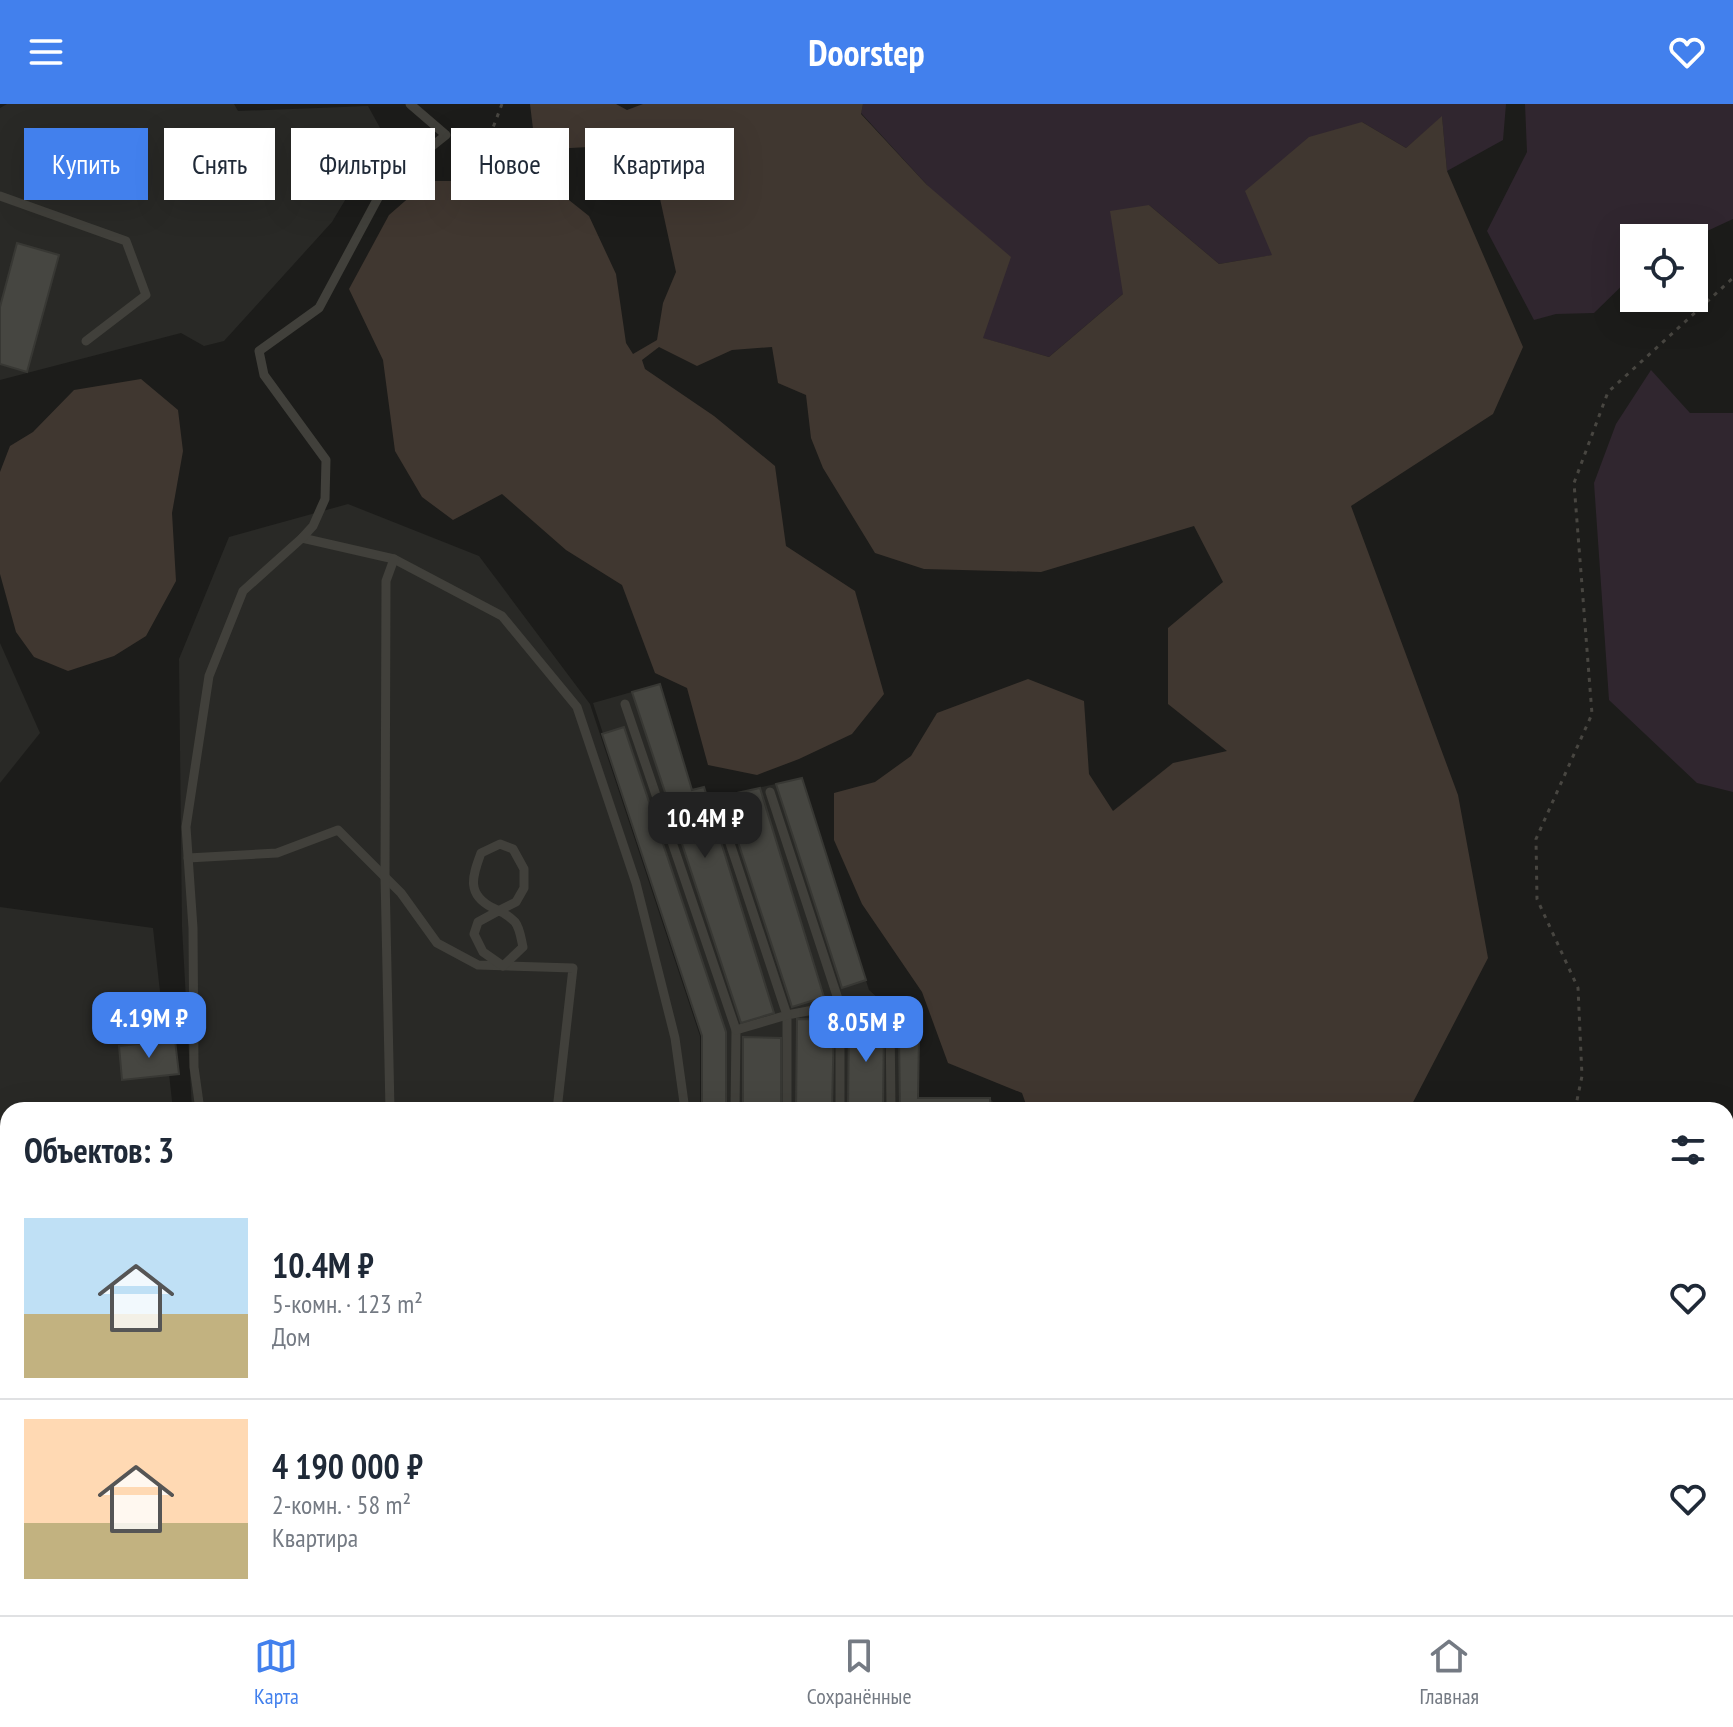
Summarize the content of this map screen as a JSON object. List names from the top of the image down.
{
  "page": {
    "header": "Doorstep",
    "chip": [
      "Купить",
      "Снять",
      "Фильтры",
      "Новое",
      "Квартира"
    ],
    "price": ["10.4M ₽", "4.19M ₽", "8.05M ₽"],
    "heading": "Объектов: 3",
    "list": [
      {
        "name": "10.4M ₽",
        "note": "5-комн. · 123 m² · Дом"
      },
      {
        "name": "4 190 000 ₽",
        "note": "2-комн. · 58 m² · Квартира"
      }
    ],
    "tabs": ["Карта", "Сохранённые", "Главная"]
  }
}
